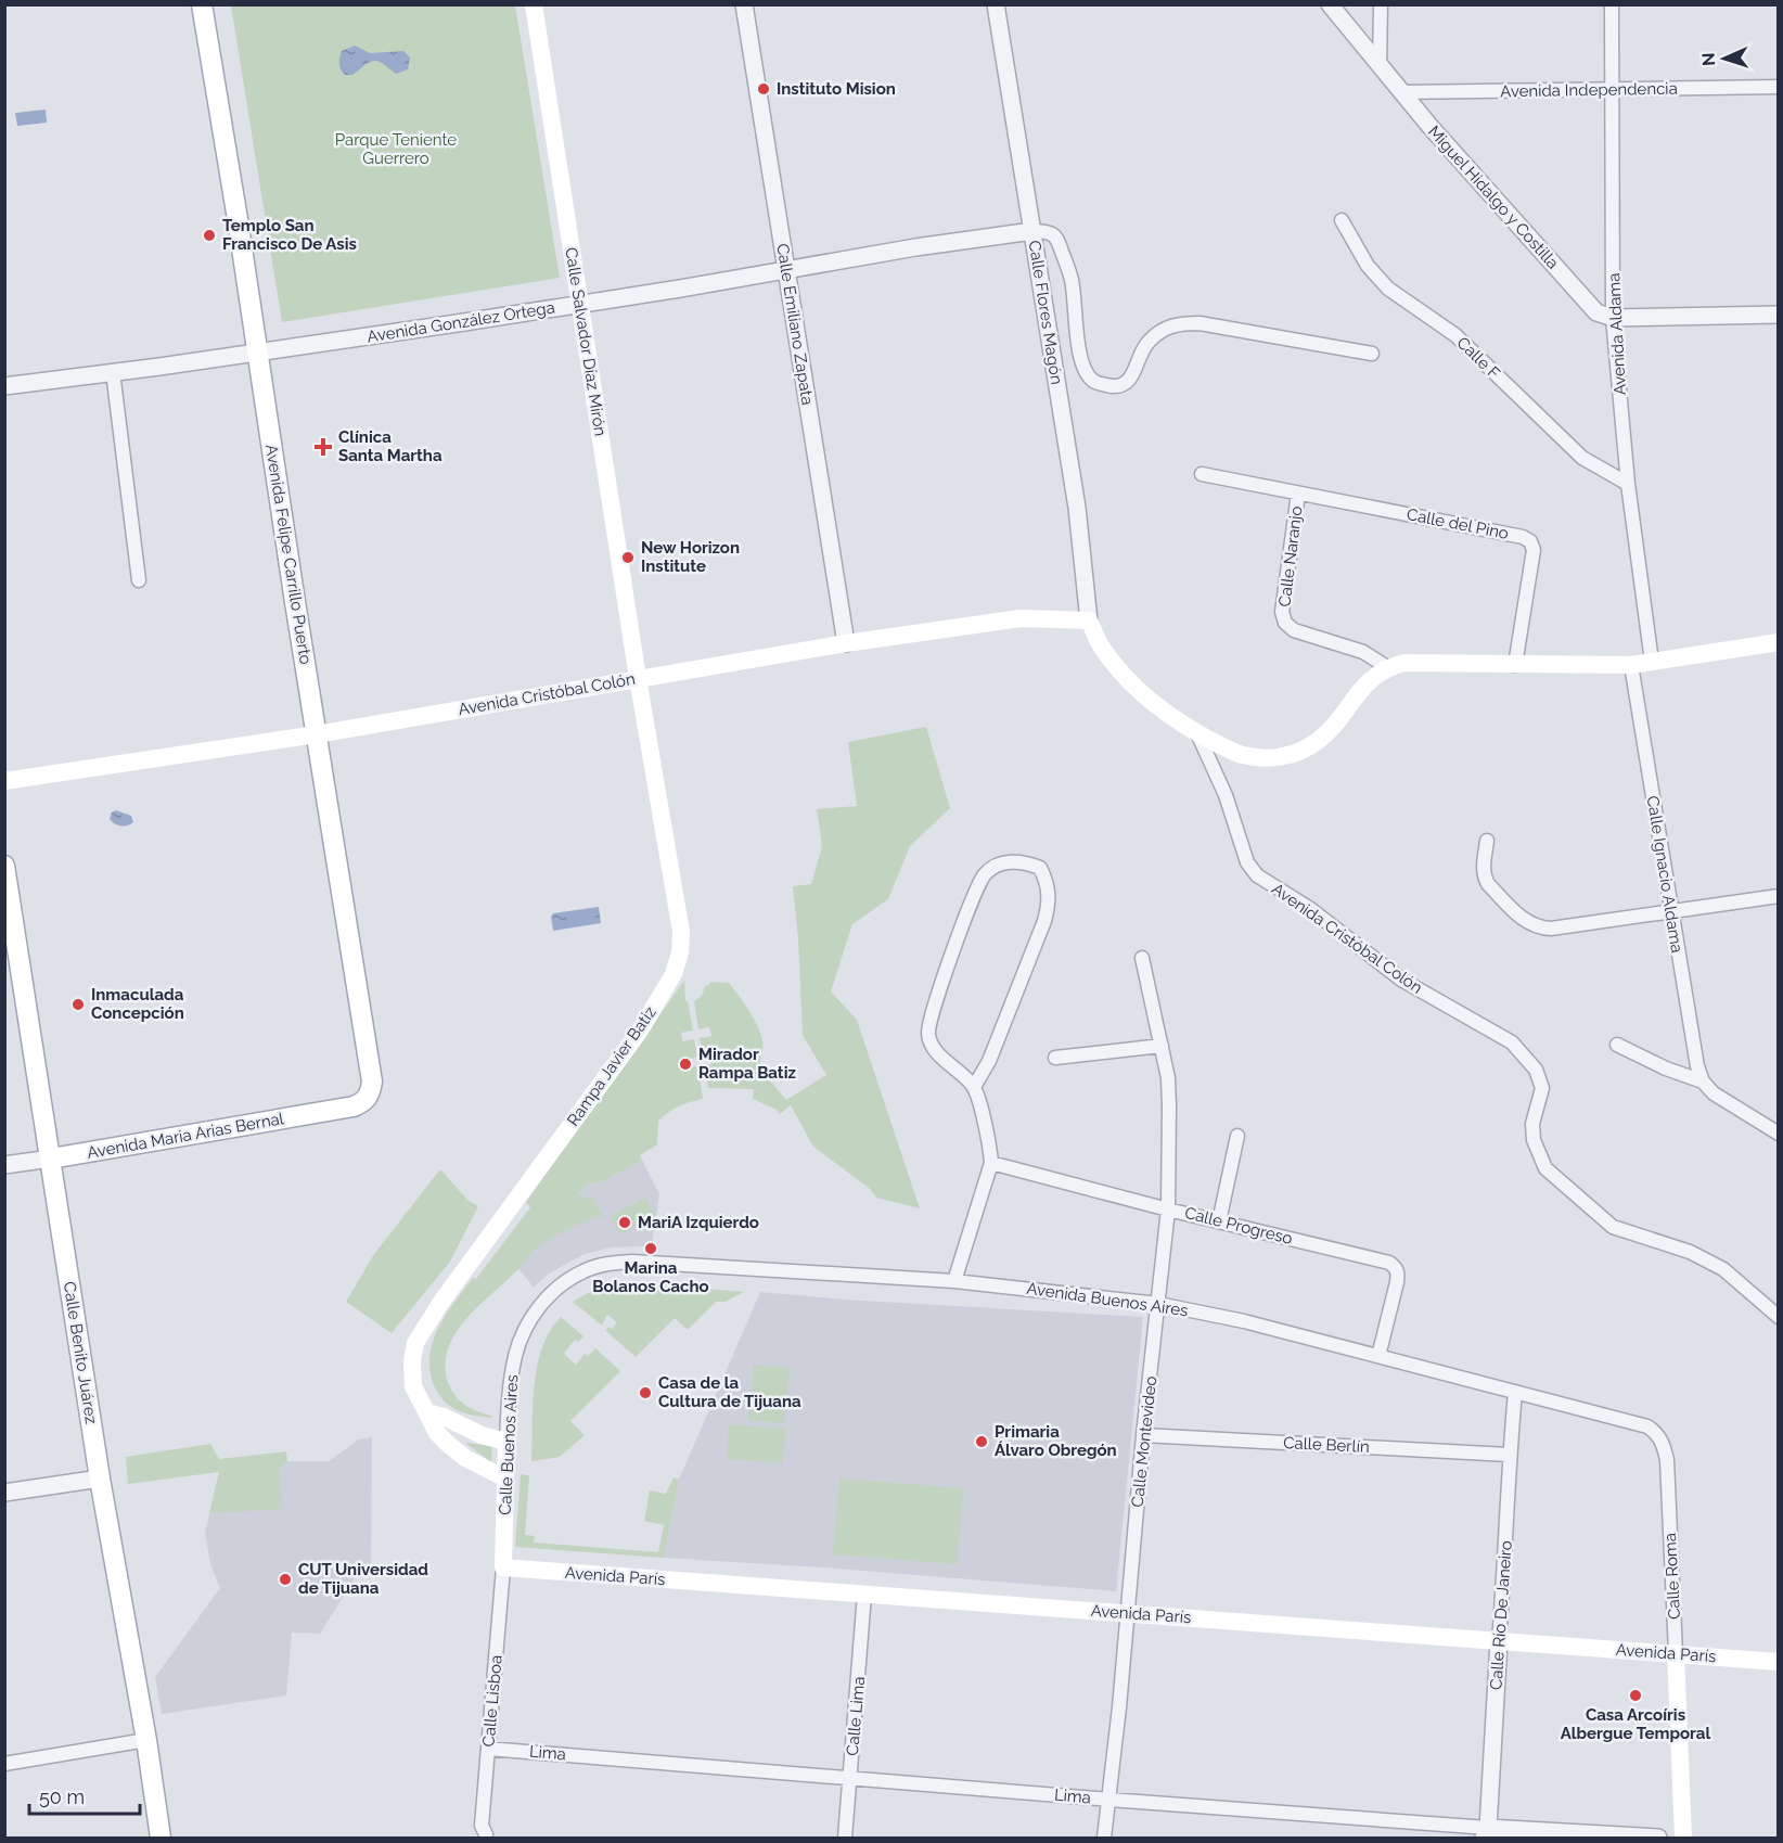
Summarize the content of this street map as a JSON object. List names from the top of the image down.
{
  "streets": {
    "main road": [
      "Calle Salvador Díaz Mirón",
      "Avenida Felipe Carrillo Puerto",
      "Avenida Cristóbal Colón",
      "Rampa Javier Batiz",
      "Avenida Maria Arias Bernal",
      "Calle Benito Juárez",
      "Calle Buenos Aires",
      "Avenida París",
      "Calle Roma"
    ],
    "street": [
      "Avenida Independencia",
      "Miguel Hidalgo y Costilla",
      "Calle Flores Magón",
      "Avenida González Ortega",
      "Calle Emiliano Zapata",
      "Avenida Aldama",
      "Calle F",
      "Calle del Pino",
      "Calle Naranjo",
      "Calle Ignacio Aldama",
      "Calle Progreso",
      "Avenida Buenos Aires",
      "Calle Montevideo",
      "Calle Berlín",
      "Calle Río De Janeiro",
      "Calle Lisboa",
      "Calle Lima",
      "Lima"
    ]
  },
  "crossings": [
    ["Avenida Independencia", "Miguel Hidalgo y Costilla"],
    ["Avenida Independencia", "Avenida Aldama"],
    ["Miguel Hidalgo y Costilla", "Avenida Aldama"],
    ["Calle Flores Magón", "Avenida González Ortega"],
    ["Calle Flores Magón", "Avenida Cristóbal Colón"],
    ["Avenida González Ortega", "Calle Emiliano Zapata"],
    ["Avenida González Ortega", "Calle Salvador Díaz Mirón"],
    ["Avenida González Ortega", "Avenida Felipe Carrillo Puerto"],
    ["Calle Emiliano Zapata", "Avenida Cristóbal Colón"],
    ["Avenida Aldama", "Calle F"],
    ["Calle Salvador Díaz Mirón", "Avenida Cristóbal Colón"],
    ["Calle Salvador Díaz Mirón", "Rampa Javier Batiz"],
    ["Calle del Pino", "Calle Naranjo"],
    ["Avenida Felipe Carrillo Puerto", "Avenida Cristóbal Colón"],
    ["Avenida Felipe Carrillo Puerto", "Avenida Maria Arias Bernal"],
    ["Avenida Cristóbal Colón", "Rampa Javier Batiz"],
    ["Rampa Javier Batiz", "Calle Buenos Aires"],
    ["Avenida Maria Arias Bernal", "Calle Benito Juárez"],
    ["Calle Progreso", "Avenida Buenos Aires"],
    ["Calle Progreso", "Calle Montevideo"],
    ["Avenida Buenos Aires", "Calle Montevideo"],
    ["Avenida Buenos Aires", "Calle Buenos Aires"],
    ["Avenida Buenos Aires", "Calle Roma"],
    ["Avenida Buenos Aires", "Calle Río De Janeiro"],
    ["Calle Montevideo", "Calle Berlín"],
    ["Calle Montevideo", "Avenida París"],
    ["Calle Montevideo", "Lima"],
    ["Calle Buenos Aires", "Avenida París"],
    ["Calle Buenos Aires", "Calle Lisboa"],
    ["Calle Berlín", "Calle Río De Janeiro"],
    ["Avenida París", "Calle Roma"],
    ["Avenida París", "Calle Río De Janeiro"],
    ["Avenida París", "Calle Lisboa"],
    ["Avenida París", "Calle Lima"],
    ["Calle Río De Janeiro", "Lima"],
    ["Calle Lisboa", "Lima"],
    ["Calle Lima", "Lima"]
  ],
  "parks": ["Parque Teniente Guerrero"],
  "places": {
    "other": [
      "Instituto Mision",
      "Templo San Francisco De Asis",
      "New Horizon Institute",
      "Inmaculada Concepción",
      "Mirador Rampa Batiz",
      "MariA Izquierdo",
      "Marina Bolanos Cacho",
      "Casa de la Cultura de Tijuana",
      "Primaria Álvaro Obregón",
      "CUT Universidad de Tijuana",
      "Casa Arcoíris Albergue Temporal"
    ],
    "health": ["Clínica Santa Martha"]
  },
  "scale_bar": "50 m",
  "north": "left"
}
